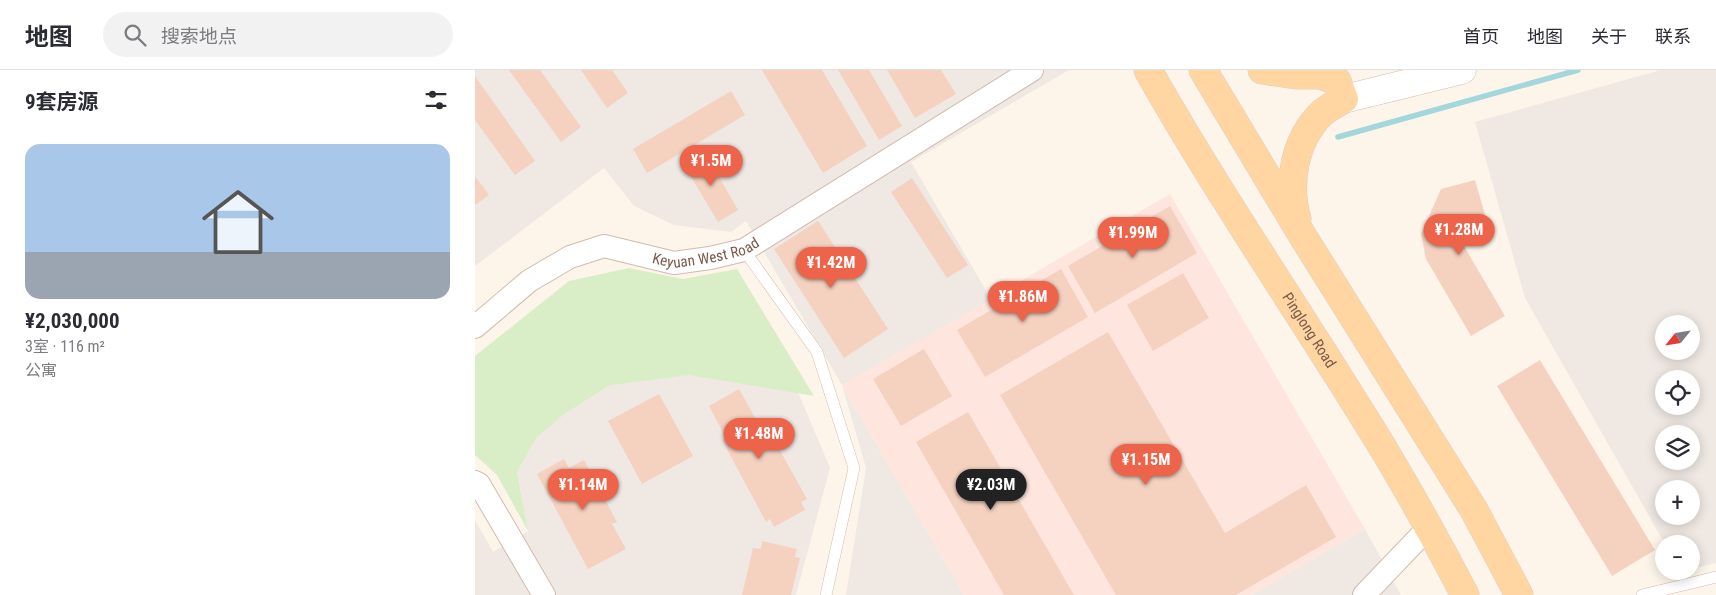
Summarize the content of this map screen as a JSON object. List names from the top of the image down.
{
  "streets": {
    "main road": ["Pinglong Road"],
    "street": ["Keyuan West Road"]
  },
  "north": "bottom left",
  "page": {
    "header": "地图",
    "search": "搜索地点",
    "nav": [
      "首页",
      "地图",
      "关于",
      "联系"
    ],
    "heading": "9套房源",
    "list": [
      {
        "name": "¥2,030,000",
        "note": "3室 · 116 m² · 公寓"
      }
    ],
    "price": [
      "¥1.5M",
      "¥1.28M",
      "¥1.99M",
      "¥1.42M",
      "¥1.86M",
      "¥1.48M",
      "¥1.15M",
      "¥1.14M",
      "¥2.03M"
    ],
    "map_buttons": ["+", "−"]
  }
}
